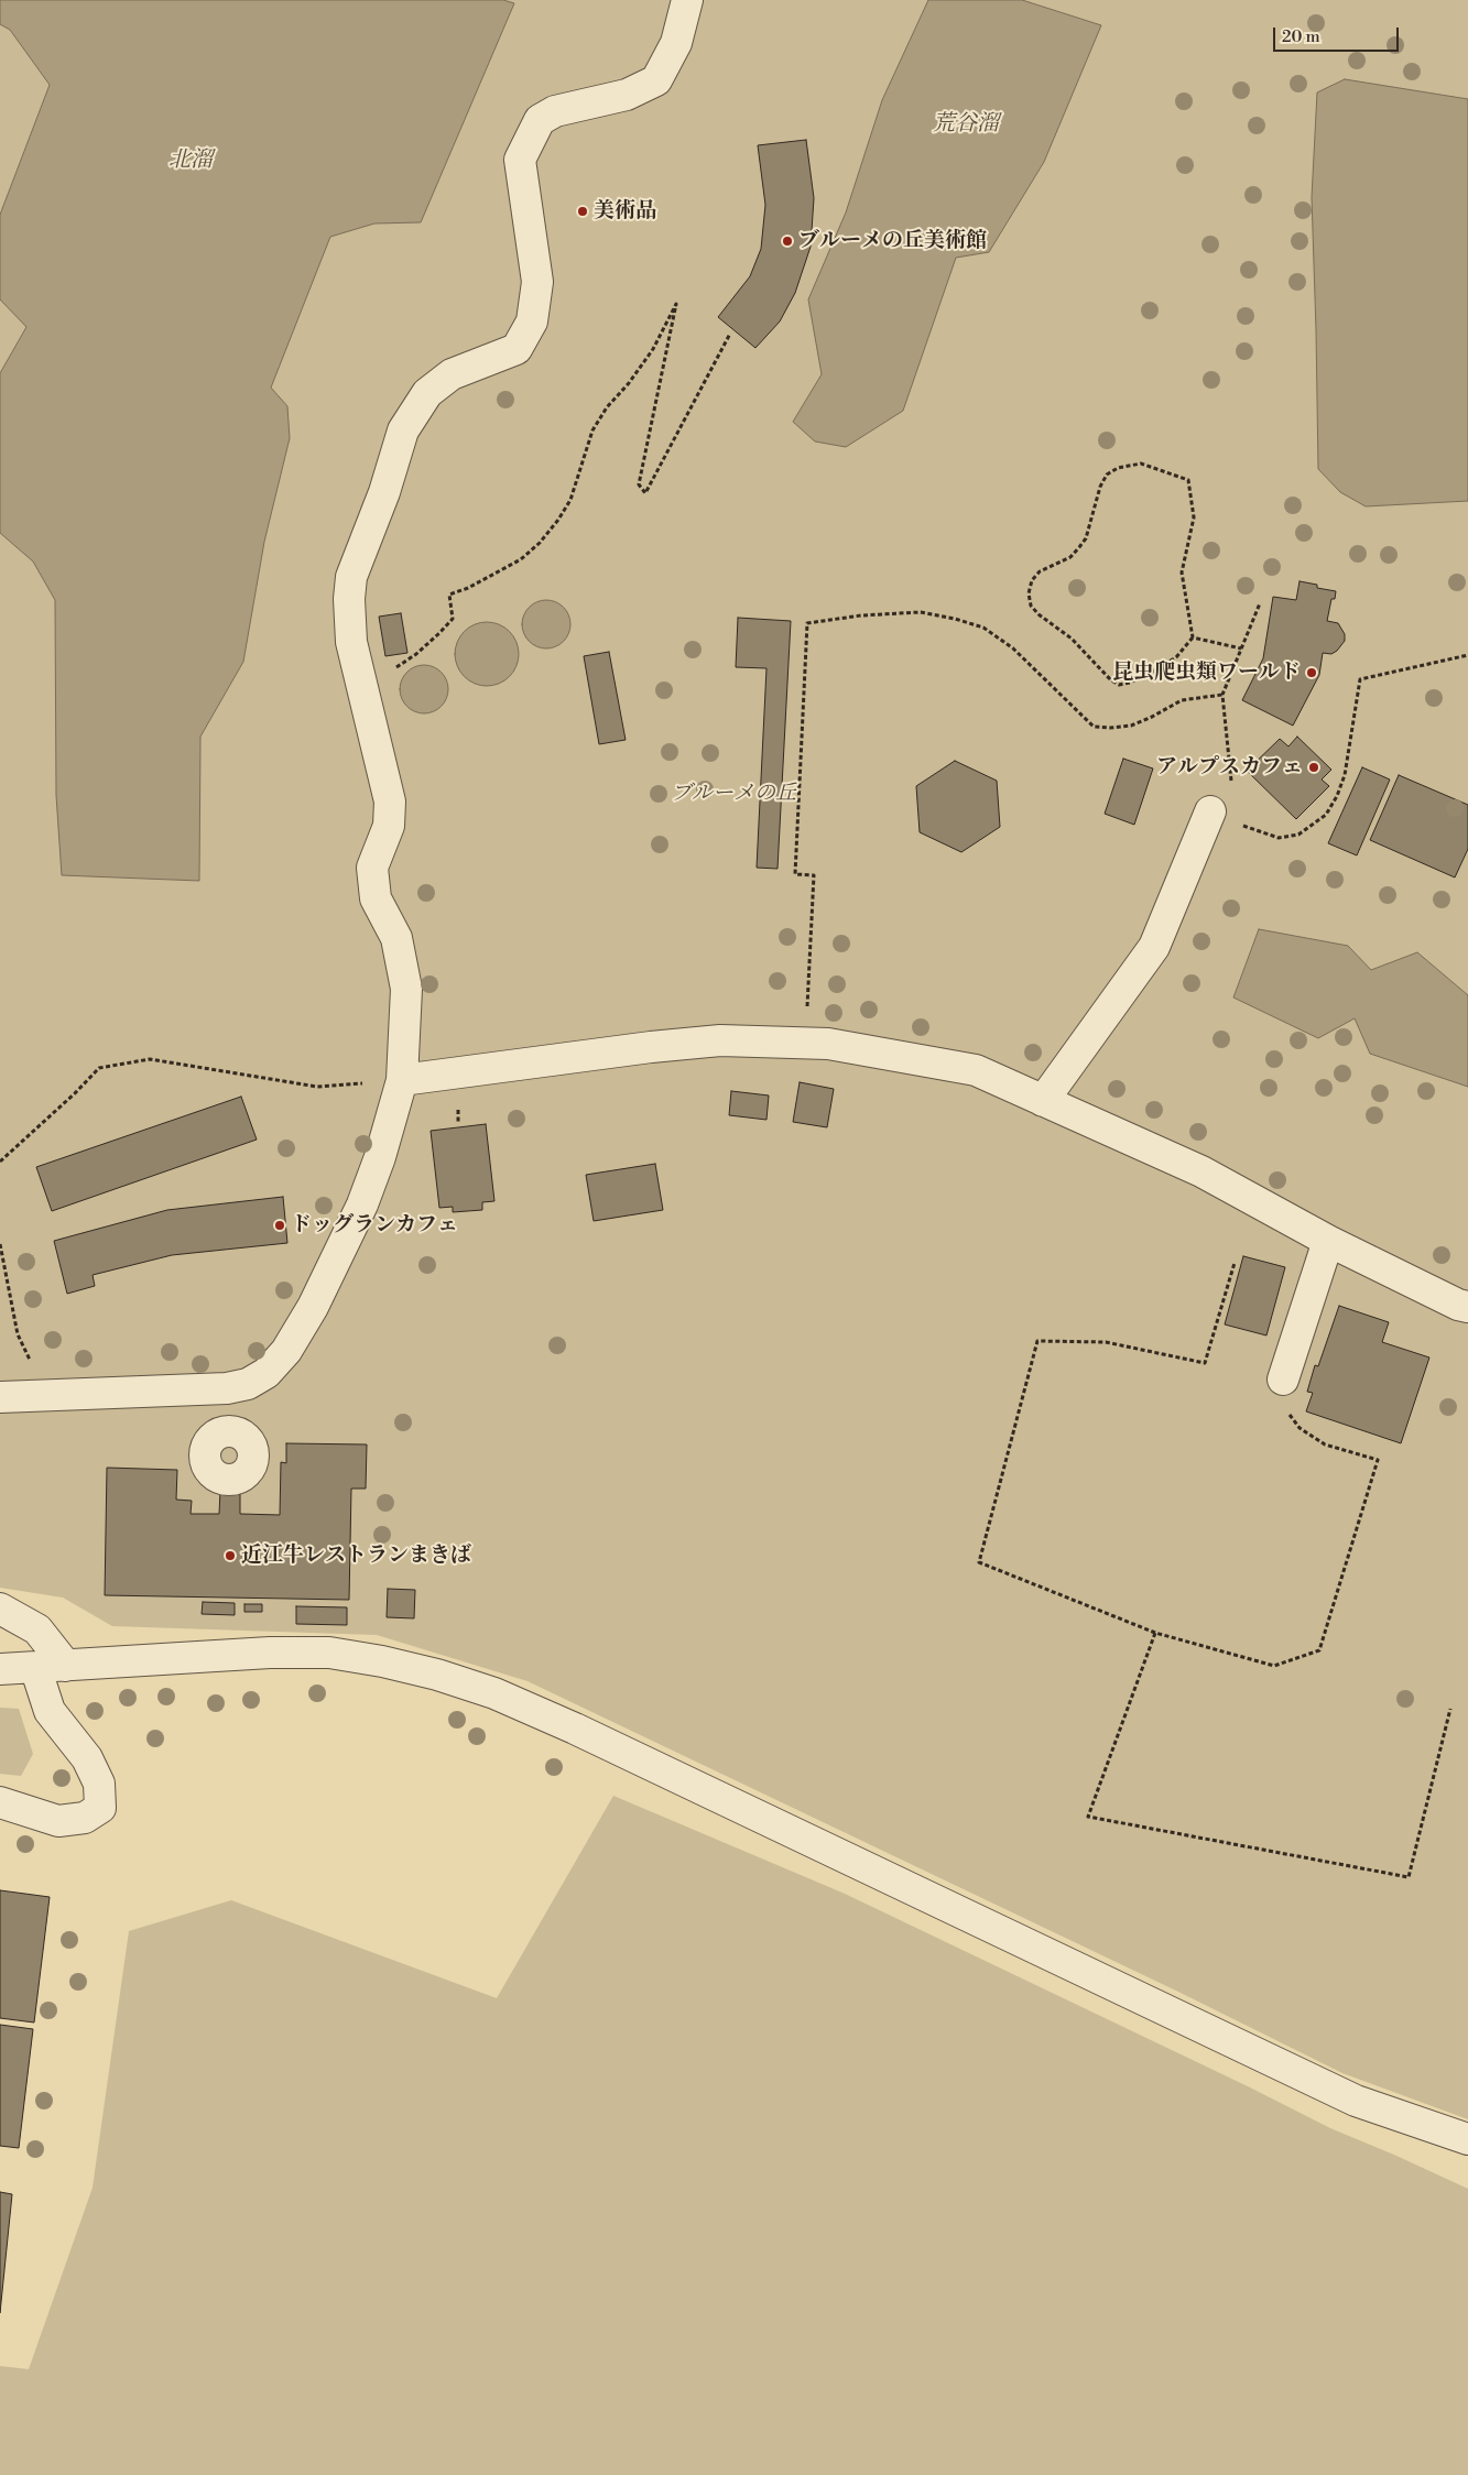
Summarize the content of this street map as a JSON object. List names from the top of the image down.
{
  "water": ["荒谷溜", "北溜"],
  "parks": ["ブルーメの丘"],
  "places": [
    "美術品",
    "ブルーメの丘美術館",
    "昆虫爬虫類ワールド",
    "アルプスカフェ",
    "ドッグランカフェ",
    "近江牛レストランまきば"
  ],
  "scale_bar": "20 m"
}
